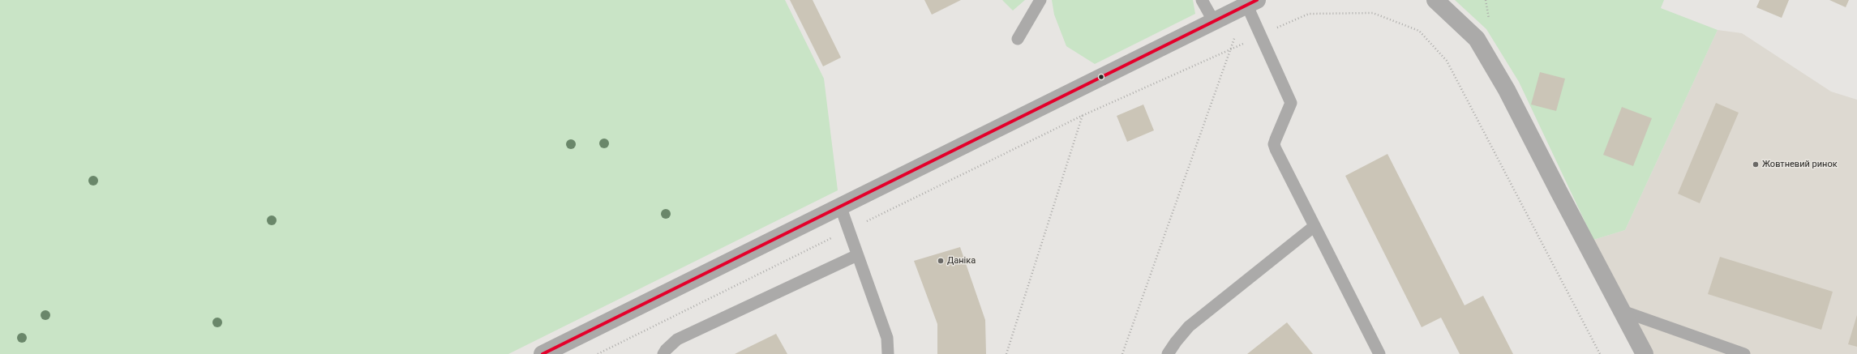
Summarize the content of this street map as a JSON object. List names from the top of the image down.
{
  "places": ["Жовтневий ринок", "Даніка"]
}
